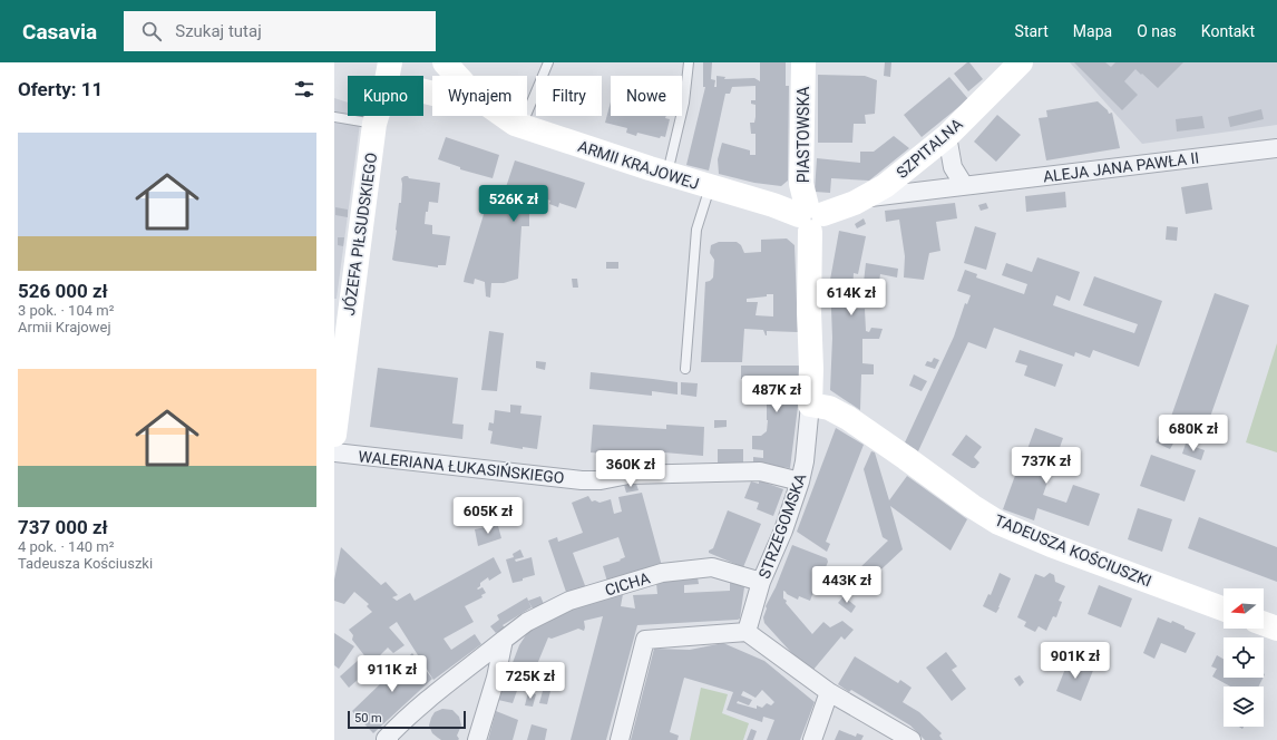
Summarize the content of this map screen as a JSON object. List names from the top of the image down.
{
  "streets": {
    "street": [
      "PIASTOWSKA",
      "SZPITALNA",
      "ARMII KRAJOWEJ",
      "ALEJA JANA PAWŁA II",
      "JÓZEFA PIŁSUDSKIEGO",
      "WALERIANA ŁUKASIŃSKIEGO",
      "STRZEGOMSKA",
      "TADEUSZA KOŚCIUSZKI",
      "CICHA"
    ]
  },
  "crossings": [
    ["PIASTOWSKA", "SZPITALNA"],
    ["PIASTOWSKA", "ARMII KRAJOWEJ"],
    ["PIASTOWSKA", "STRZEGOMSKA"],
    ["SZPITALNA", "ARMII KRAJOWEJ"],
    ["SZPITALNA", "ALEJA JANA PAWŁA II"],
    ["SZPITALNA", "STRZEGOMSKA"],
    ["ARMII KRAJOWEJ", "STRZEGOMSKA"],
    ["WALERIANA ŁUKASIŃSKIEGO", "STRZEGOMSKA"],
    ["STRZEGOMSKA", "TADEUSZA KOŚCIUSZKI"],
    ["STRZEGOMSKA", "CICHA"]
  ],
  "scale_bar": "50 m",
  "north": "left",
  "page": {
    "header": "Casavia",
    "search": "Szukaj tutaj",
    "nav": [
      "Start",
      "Mapa",
      "O nas",
      "Kontakt"
    ],
    "heading": "Oferty: 11",
    "chip": [
      "Kupno",
      "Wynajem",
      "Filtry",
      "Nowe"
    ],
    "list": [
      {
        "name": "526 000 zł",
        "note": "3 pok. · 104 m² · Armii Krajowej"
      },
      {
        "name": "737 000 zł",
        "note": "4 pok. · 140 m² · Tadeusza Kościuszki"
      }
    ],
    "price": [
      "526K zł",
      "614K zł",
      "487K zł",
      "680K zł",
      "737K zł",
      "360K zł",
      "605K zł",
      "443K zł",
      "901K zł",
      "911K zł",
      "725K zł"
    ],
    "scale": "50 m"
  }
}
